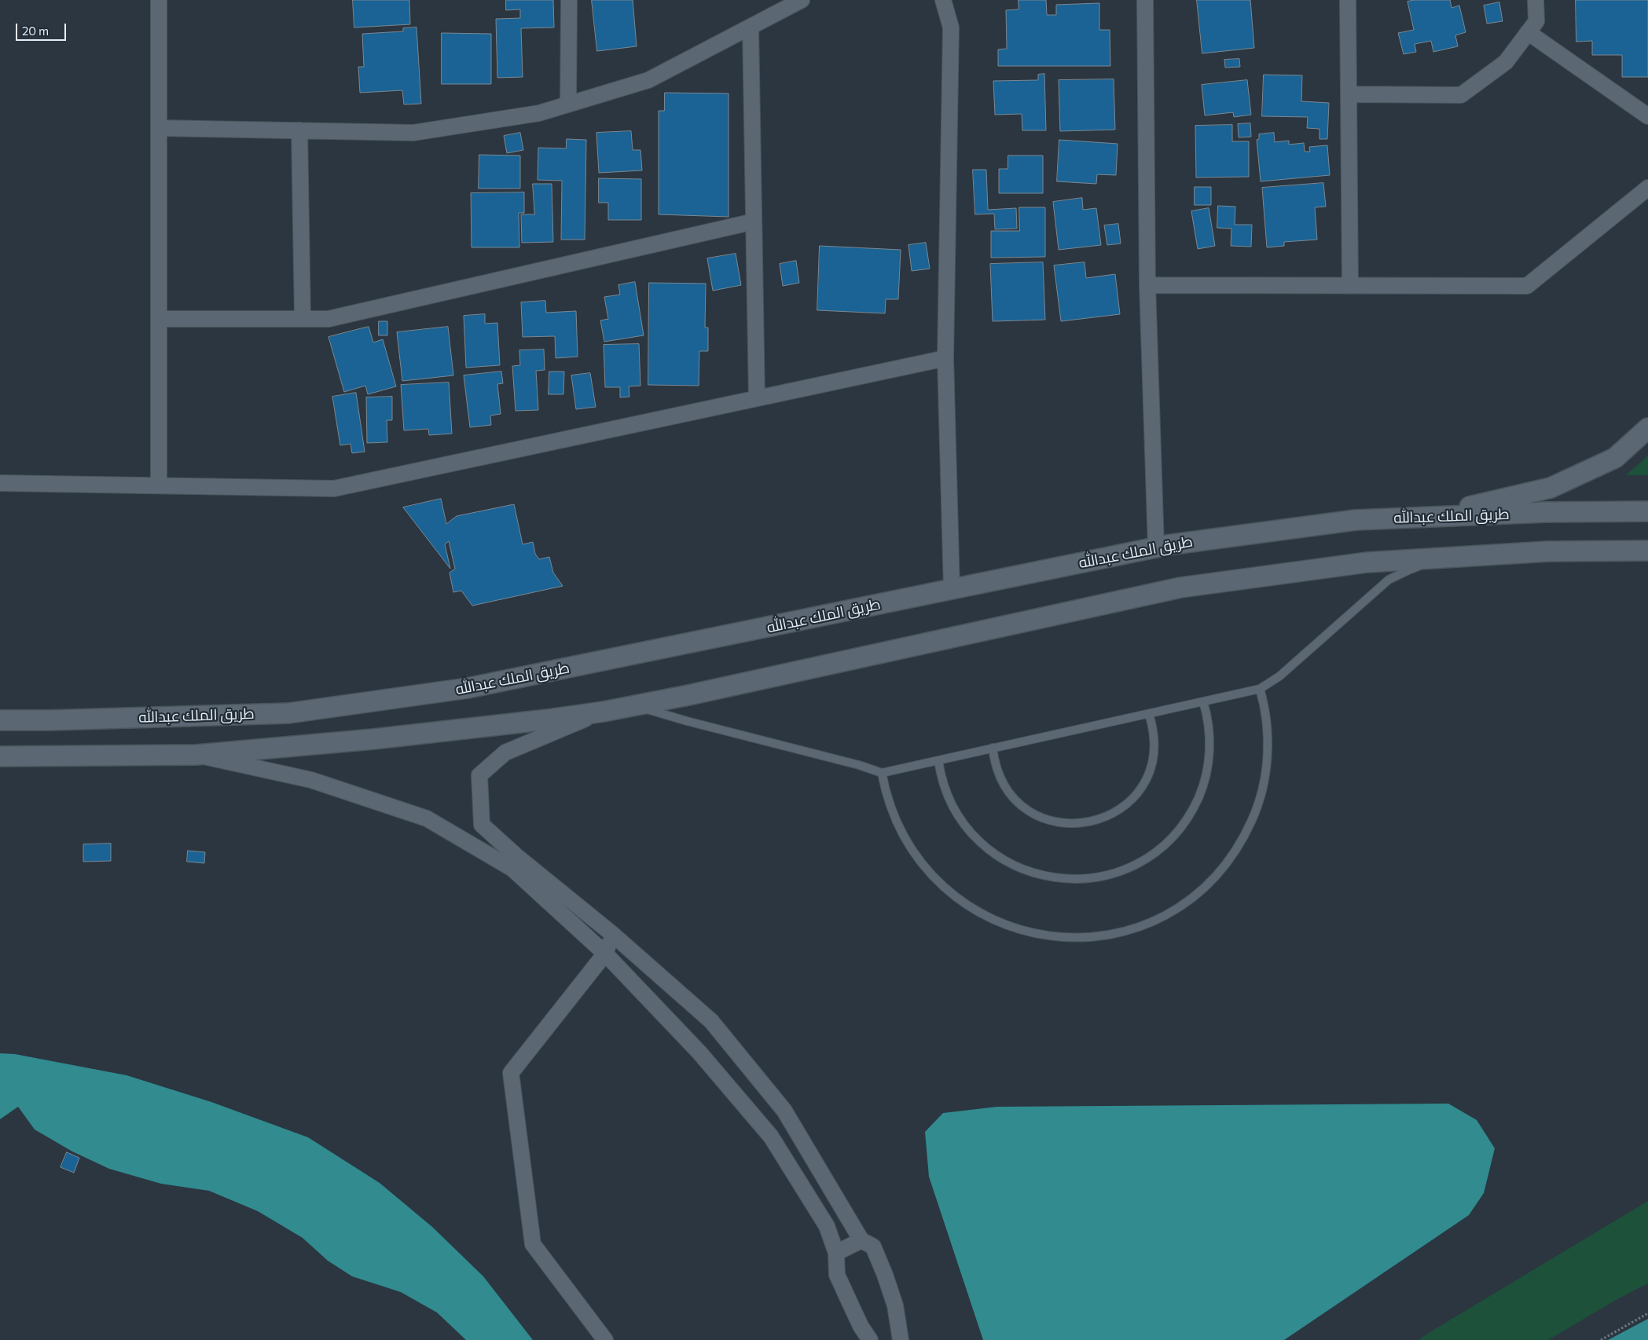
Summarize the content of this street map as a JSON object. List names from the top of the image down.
{
  "streets": {
    "street": ["طريق الملك عبدالله"]
  },
  "scale_bar": "20 m"
}
